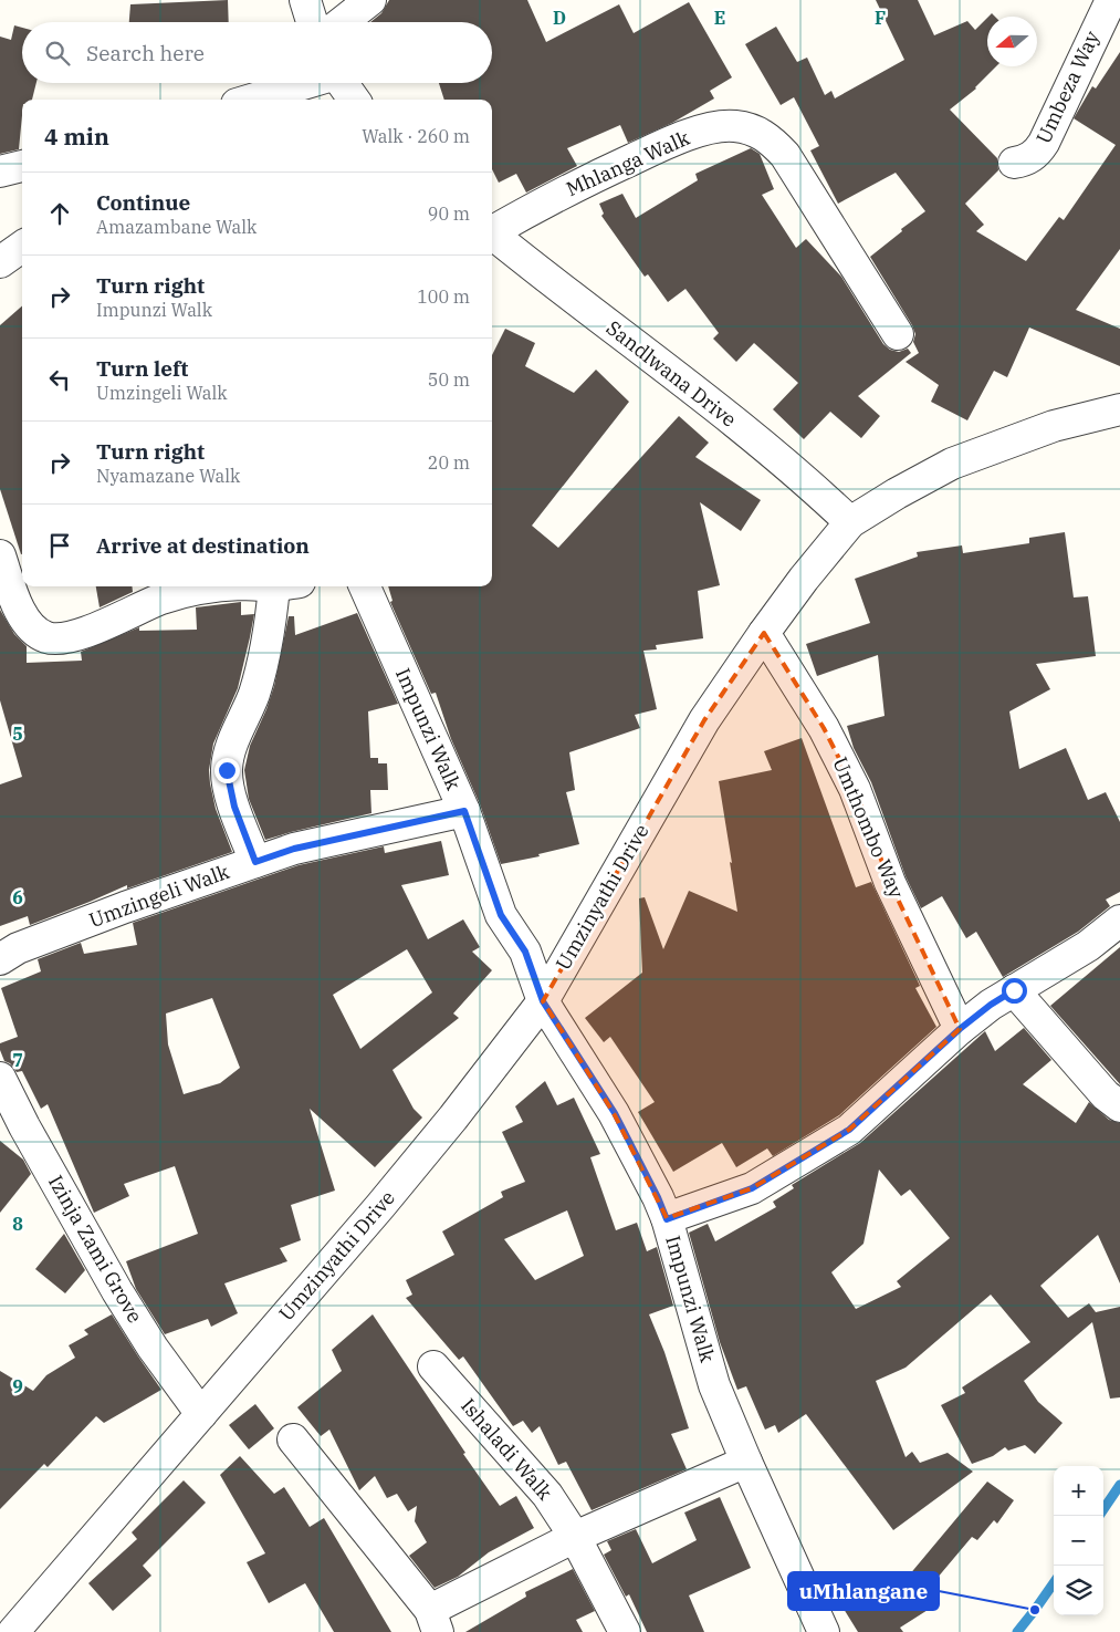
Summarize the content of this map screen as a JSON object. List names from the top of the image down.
{
  "streets": {
    "street": [
      "Umbeza Way",
      "Mhlanga Walk",
      "Sandlwana Drive",
      "Impunzi Walk",
      "Umthombo Way",
      "Umzingeli Walk",
      "Umzinyathi Drive",
      "Izinja Zami Grove",
      "Ishaladi Walk"
    ]
  },
  "crossings": [
    ["Sandlwana Drive", "Umzinyathi Drive"],
    ["Impunzi Walk", "Umzingeli Walk"],
    ["Impunzi Walk", "Umzinyathi Drive"],
    ["Umthombo Way", "Umzinyathi Drive"],
    ["Umzinyathi Drive", "Izinja Zami Grove"]
  ],
  "places": ["uMhlangane"],
  "north": "left",
  "page": {
    "search": "Search here",
    "heading": ["4 min", "Walk · 260 m"],
    "list": [
      ["Continue", "Amazambane Walk", "90 m"],
      ["Turn right", "Impunzi Walk", "100 m"],
      ["Turn left", "Umzingeli Walk", "50 m"],
      ["Turn right", "Nyamazane Walk", "20 m"],
      "Arrive at destination"
    ],
    "map_buttons": ["+", "−"]
  },
  "grid": {
    "columns": ["D", "E", "F"],
    "rows": [
      "5",
      "6",
      "7",
      "8",
      "9"
    ]
  }
}
